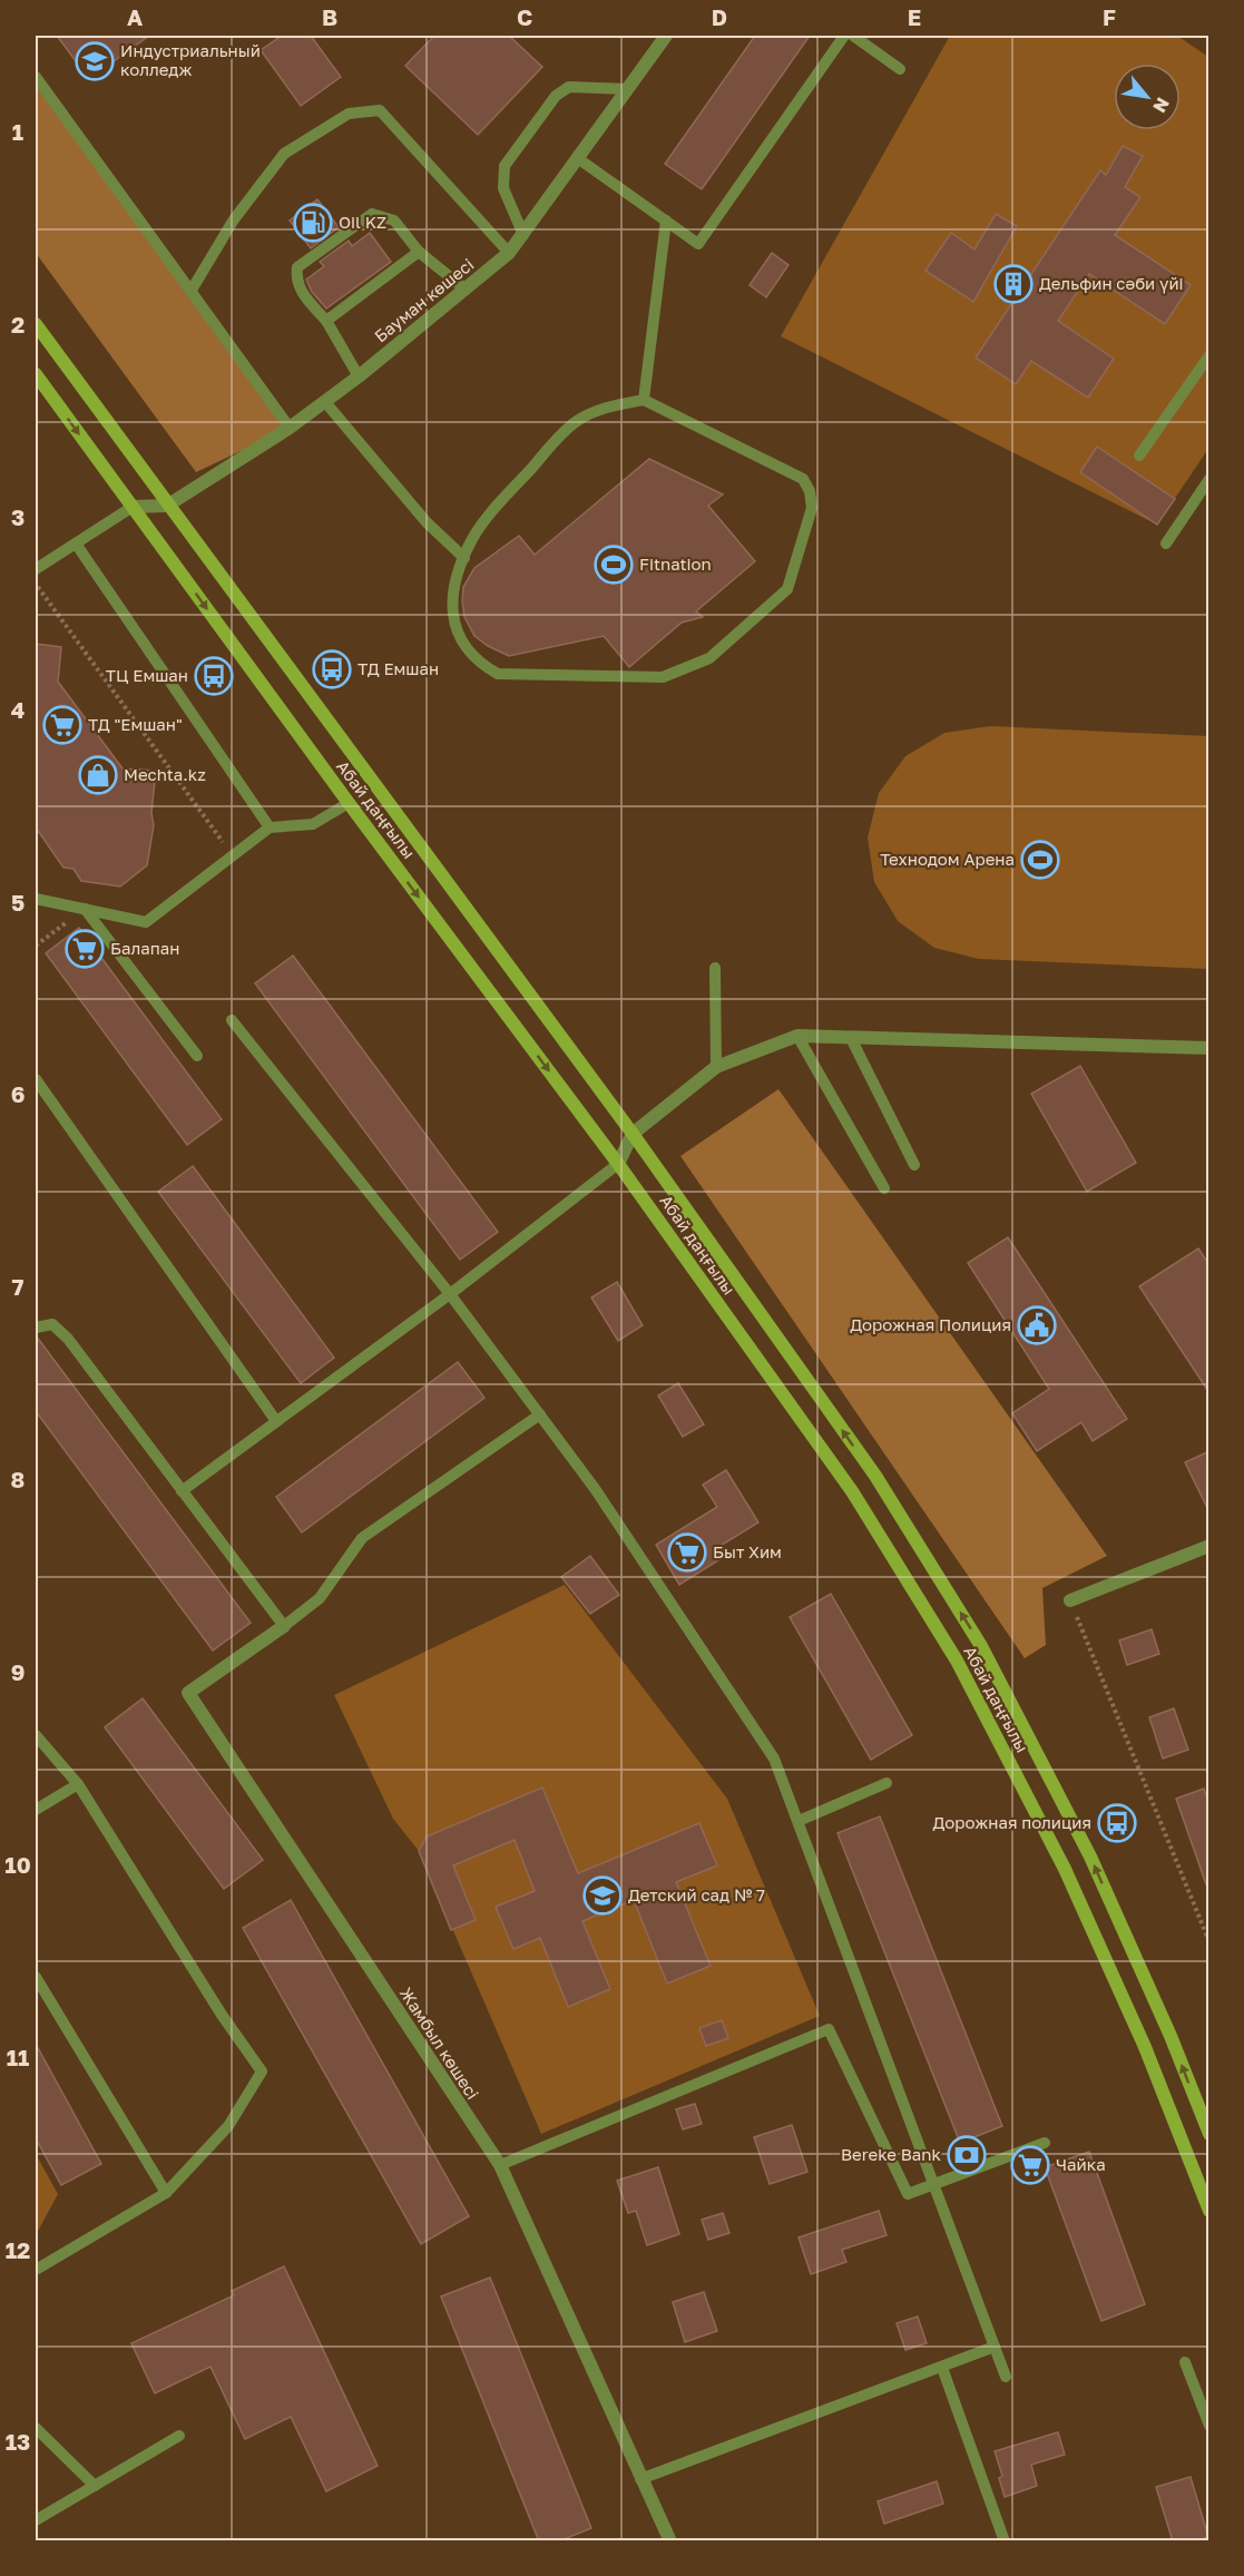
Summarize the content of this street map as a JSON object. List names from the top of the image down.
{
  "streets": {
    "main road": ["Абай даңғылы"],
    "street": ["Бауман көшесі", "Жамбыл көшесі"]
  },
  "crossings": [
    ["Бауман көшесі", "Абай даңғылы"]
  ],
  "places": {
    "school or university": ["Индустриальный колледж", "Детский сад № 7"],
    "fuel station": ["Oil KZ"],
    "building": ["Дельфин сәби үйі"],
    "sports": ["Fitnation", "Технодом Арена"],
    "bus stop": ["ТД Емшан", "ТЦ Емшан", "Дорожная полиция"],
    "supermarket": [
      "ТД \"Емшан\"",
      "Балапан",
      "Быт Хим",
      "Чайка"
    ],
    "shop": ["Mechta.kz"],
    "public building": ["Дорожная Полиция"],
    "bank": ["Bereke Bank"]
  },
  "north": "bottom right",
  "grid": {
    "columns": [
      "A",
      "B",
      "C",
      "D",
      "E",
      "F"
    ],
    "rows": [
      "1",
      "2",
      "3",
      "4",
      "5",
      "6",
      "7",
      "8",
      "9",
      "10",
      "11",
      "12",
      "13"
    ]
  }
}
